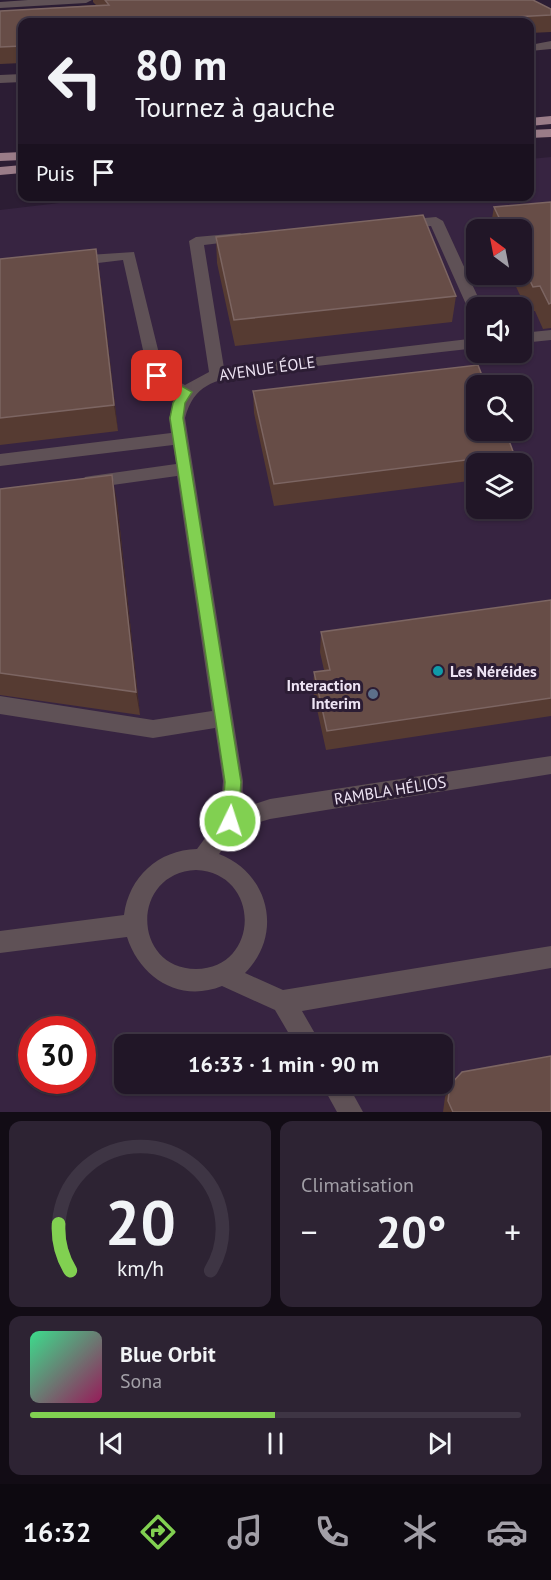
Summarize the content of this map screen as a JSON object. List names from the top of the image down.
{
  "streets": {
    "street": ["AVENUE ÉOLE", "RAMBLA HÉLIOS"]
  },
  "places": ["Les Néréides", "Interaction Interim"],
  "north": "top left",
  "page": {
    "turn": ["80 m", "Tournez à gauche"],
    "then": "Puis",
    "limit": "30",
    "trip": "16:33 · 1 min · 90 m",
    "tile": "Climatisation",
    "heat": ["−", "20°", "+"],
    "song": ["Blue Orbit", "Sona"],
    "tabs": "16:32",
    "gauge": ["20", "km/h"]
  }
}
